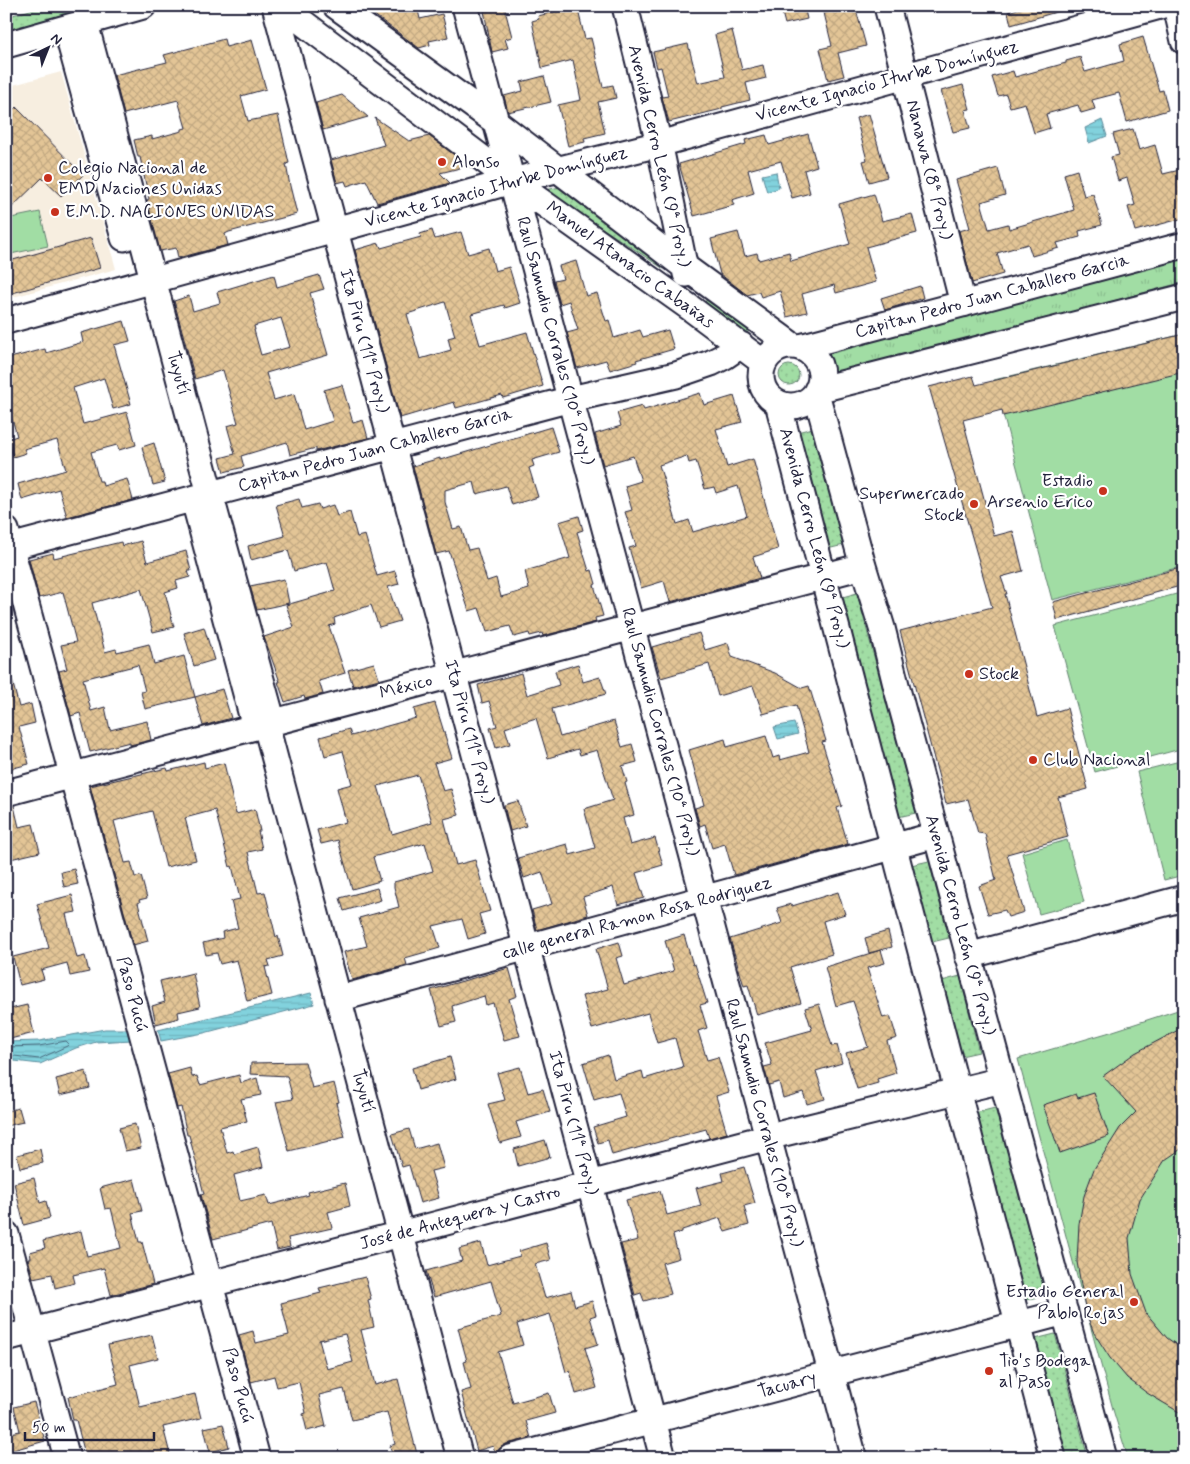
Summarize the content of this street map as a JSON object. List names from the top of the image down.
{
  "streets": {
    "street": [
      "Vicente Ignacio Iturbe Domínguez",
      "Avenida Cerro León (9ª Proy.)",
      "Nanawa (8ª Proy.)",
      "Manuel Atanacio Cabañas",
      "Capitan Pedro Juan Caballero Garcia",
      "Ita Piru (11ª Proy.)",
      "Raul Samudio Corrales (10ª Proy.)",
      "Tuyutí",
      "México",
      "calle general Ramon Rosa Rodriguez",
      "Paso Pucú",
      "José de Antequera y Castro",
      "Tacuary"
    ]
  },
  "crossings": [
    ["Vicente Ignacio Iturbe Domínguez", "Avenida Cerro León (9ª Proy.)"],
    ["Vicente Ignacio Iturbe Domínguez", "Nanawa (8ª Proy.)"],
    ["Vicente Ignacio Iturbe Domínguez", "Manuel Atanacio Cabañas"],
    ["Vicente Ignacio Iturbe Domínguez", "Ita Piru (11ª Proy.)"],
    ["Vicente Ignacio Iturbe Domínguez", "Raul Samudio Corrales (10ª Proy.)"],
    ["Vicente Ignacio Iturbe Domínguez", "Tuyutí"],
    ["Avenida Cerro León (9ª Proy.)", "Manuel Atanacio Cabañas"],
    ["Avenida Cerro León (9ª Proy.)", "Capitan Pedro Juan Caballero Garcia"],
    ["Avenida Cerro León (9ª Proy.)", "México"],
    ["Avenida Cerro León (9ª Proy.)", "calle general Ramon Rosa Rodriguez"],
    ["Avenida Cerro León (9ª Proy.)", "José de Antequera y Castro"],
    ["Avenida Cerro León (9ª Proy.)", "Tacuary"],
    ["Nanawa (8ª Proy.)", "Capitan Pedro Juan Caballero Garcia"],
    ["Manuel Atanacio Cabañas", "Capitan Pedro Juan Caballero Garcia"],
    ["Manuel Atanacio Cabañas", "Raul Samudio Corrales (10ª Proy.)"],
    ["Capitan Pedro Juan Caballero Garcia", "Ita Piru (11ª Proy.)"],
    ["Capitan Pedro Juan Caballero Garcia", "Raul Samudio Corrales (10ª Proy.)"],
    ["Capitan Pedro Juan Caballero Garcia", "Tuyutí"],
    ["Capitan Pedro Juan Caballero Garcia", "Paso Pucú"],
    ["Ita Piru (11ª Proy.)", "México"],
    ["Ita Piru (11ª Proy.)", "calle general Ramon Rosa Rodriguez"],
    ["Ita Piru (11ª Proy.)", "José de Antequera y Castro"],
    ["Ita Piru (11ª Proy.)", "Tacuary"],
    ["Raul Samudio Corrales (10ª Proy.)", "México"],
    ["Raul Samudio Corrales (10ª Proy.)", "calle general Ramon Rosa Rodriguez"],
    ["Raul Samudio Corrales (10ª Proy.)", "José de Antequera y Castro"],
    ["Raul Samudio Corrales (10ª Proy.)", "Tacuary"],
    ["Tuyutí", "México"],
    ["Tuyutí", "calle general Ramon Rosa Rodriguez"],
    ["Tuyutí", "José de Antequera y Castro"],
    ["México", "Paso Pucú"],
    ["Paso Pucú", "José de Antequera y Castro"]
  ],
  "places": [
    "Alonso",
    "Colegio Nacional de EMD Naciones Unidas",
    "E.M.D. NACIONES UNIDAS",
    "Estadio Arsenio Erico",
    "Supermercado Stock",
    "Stock",
    "Club Nacional",
    "Estadio General Pablo Rojas",
    "Tio's Bodega al Paso"
  ],
  "scale_bar": "50 m",
  "north": "top right"
}
